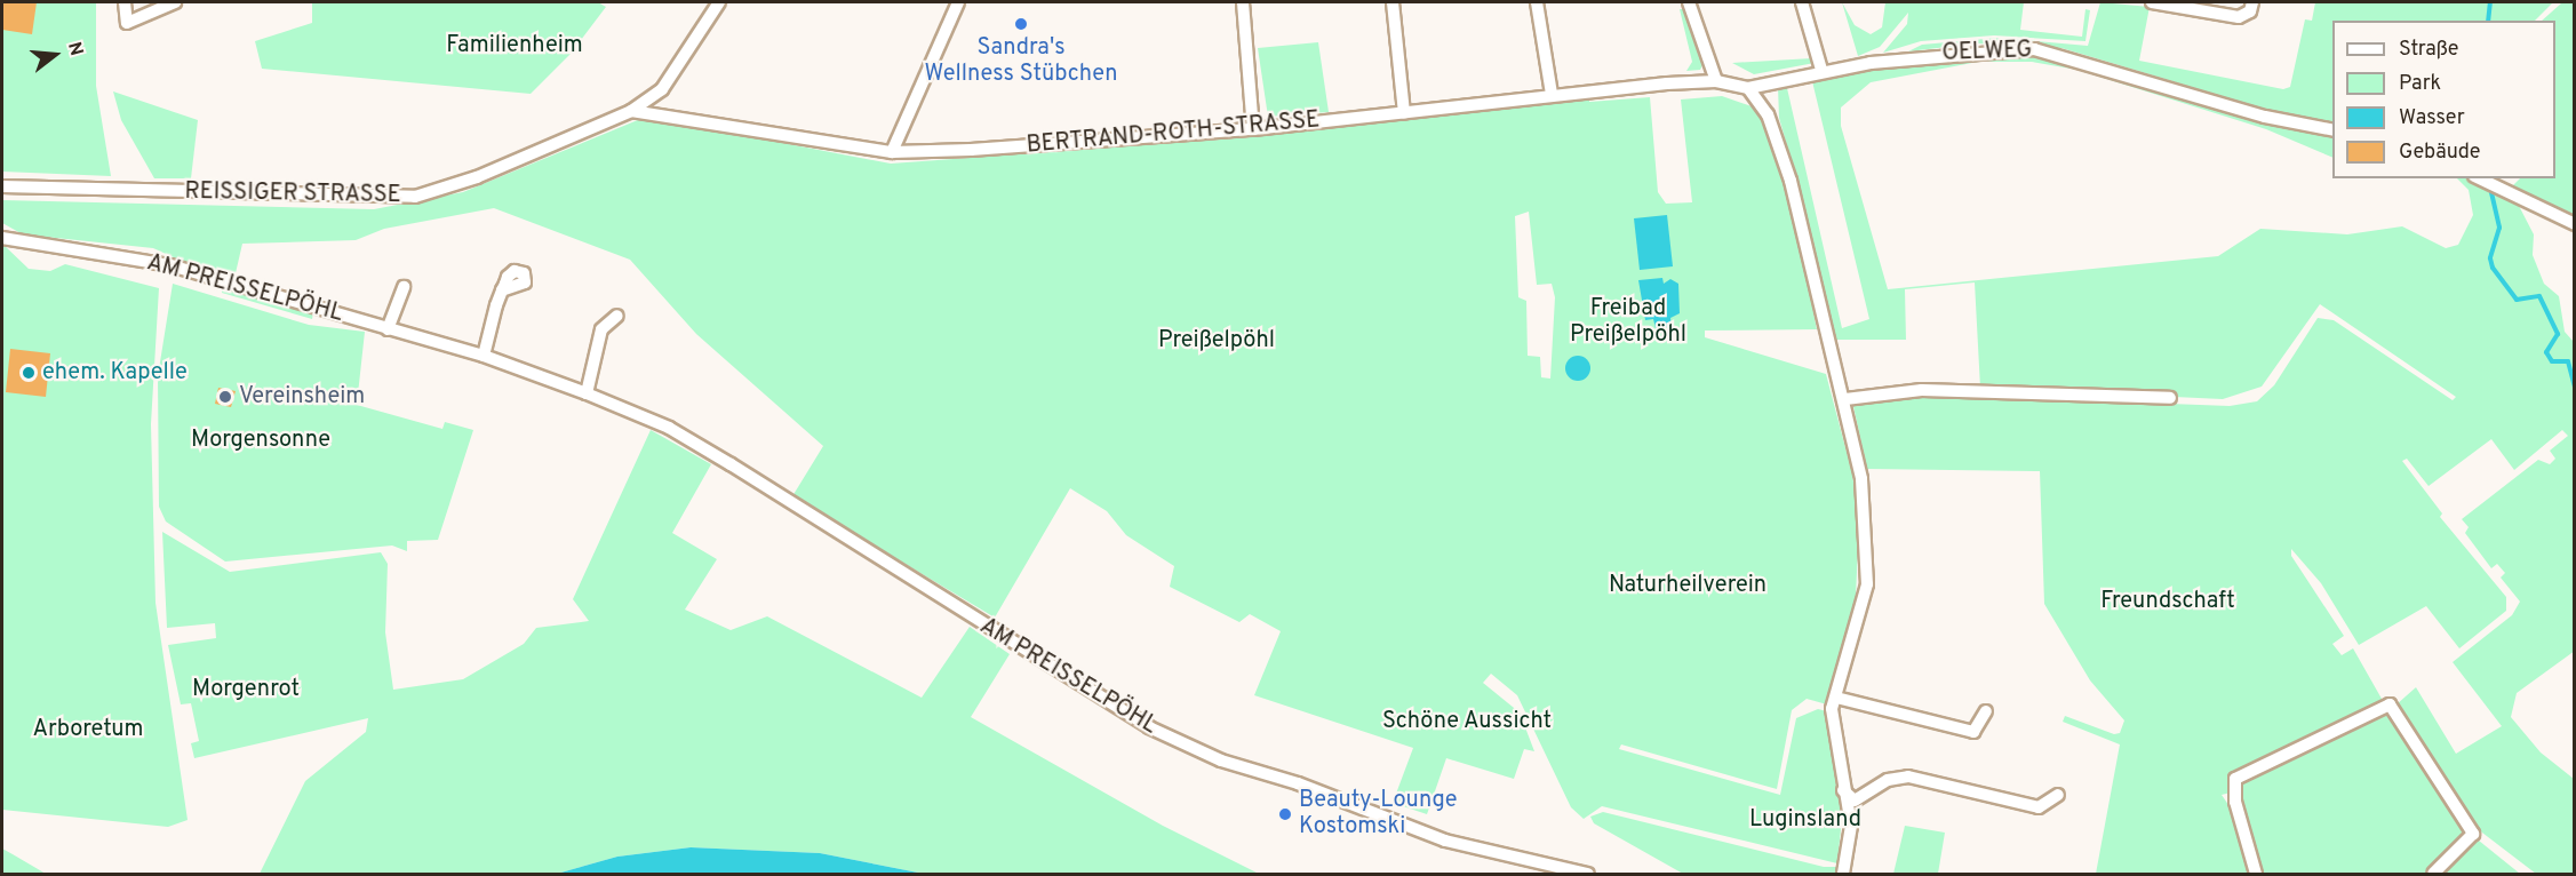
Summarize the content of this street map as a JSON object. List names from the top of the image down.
{
  "streets": {
    "street": [
      "OELWEG",
      "BERTRAND-ROTH-STRASSE",
      "REISSIGER STRASSE",
      "AM PREISSELPÖHL"
    ]
  },
  "crossings": [
    ["OELWEG", "BERTRAND-ROTH-STRASSE"],
    ["BERTRAND-ROTH-STRASSE", "REISSIGER STRASSE"]
  ],
  "parks": [
    "Familienheim",
    "Freibad Preißelpöhl",
    "Preißelpöhl",
    "Morgensonne",
    "Naturheilverein",
    "Freundschaft",
    "Morgenrot",
    "Schöne Aussicht",
    "Arboretum",
    "Luginsland"
  ],
  "places": [
    "Sandra's Wellness Stübchen",
    "ehem. Kapelle",
    "Vereinsheim",
    "Beauty-Lounge Kostomski"
  ],
  "legend": [
    "Straße",
    "Park",
    "Wasser",
    "Gebäude"
  ],
  "north": "right"
}
